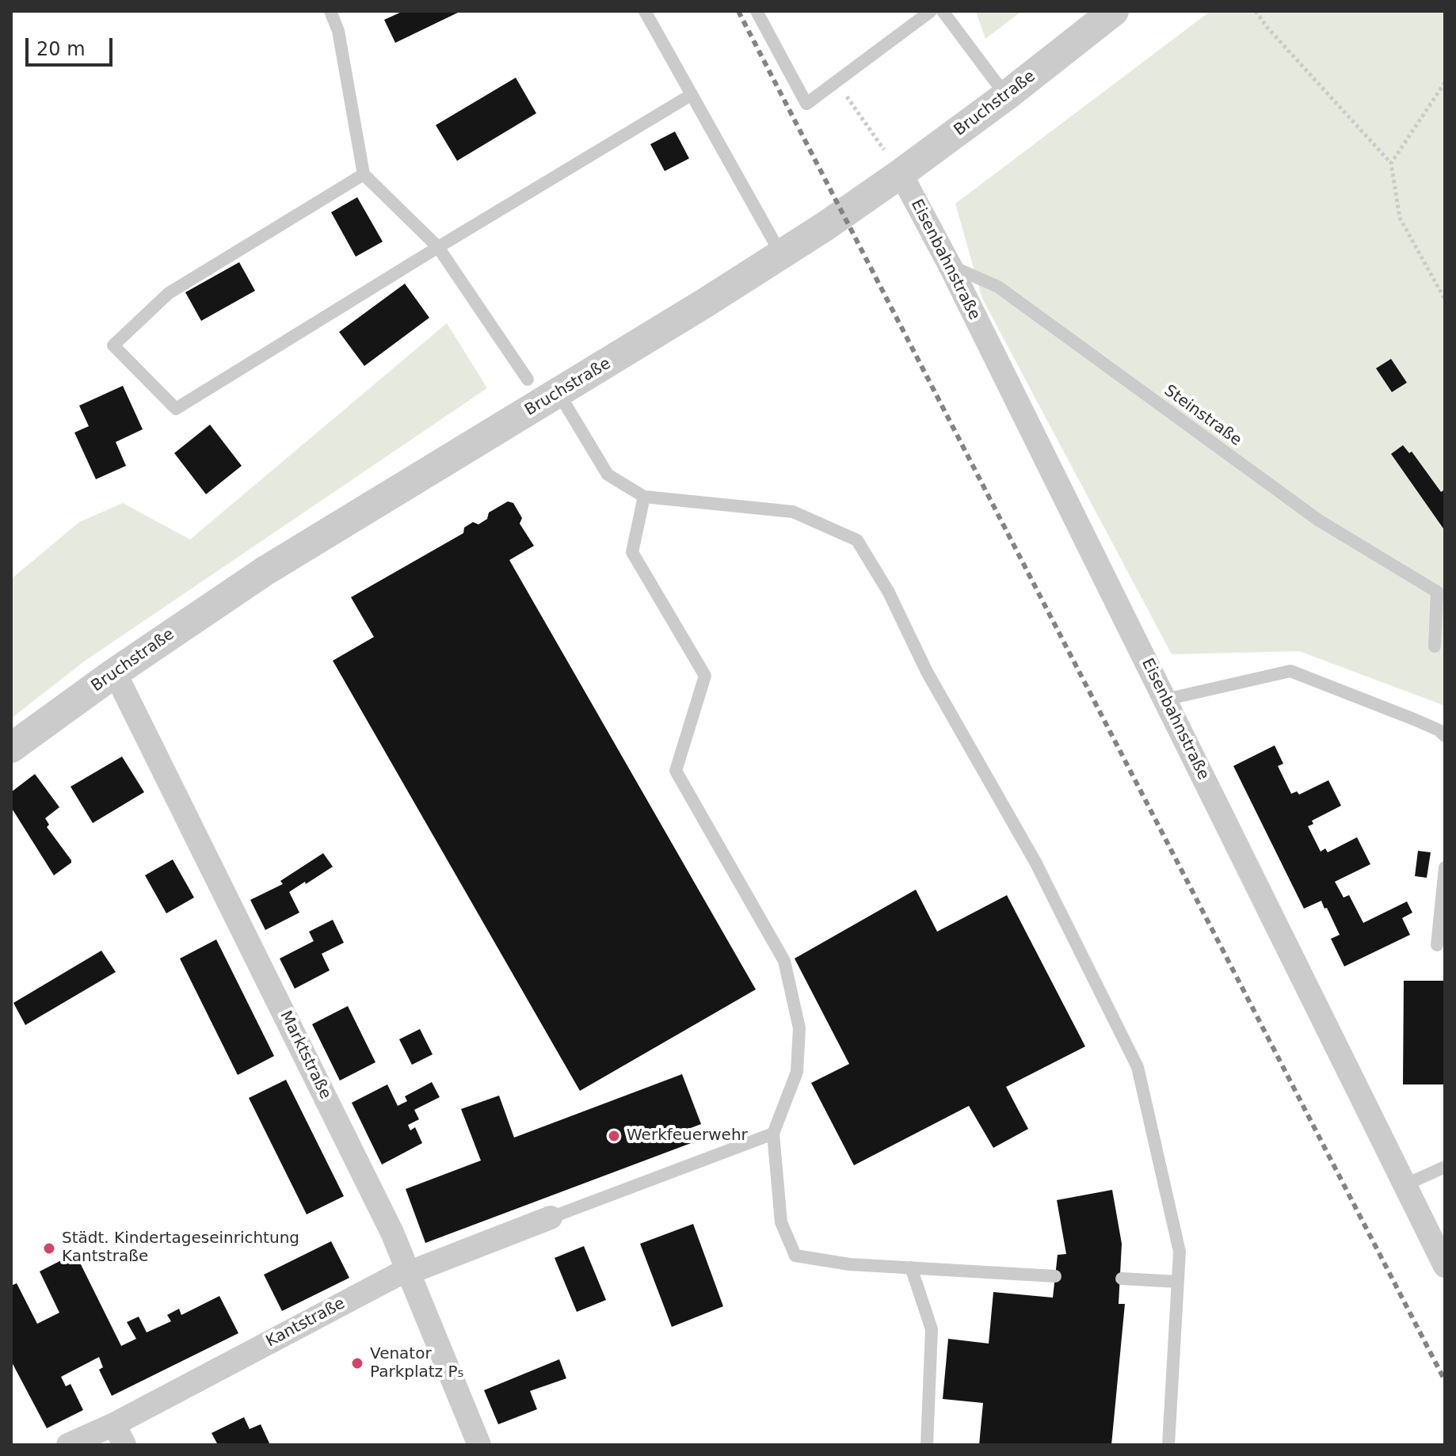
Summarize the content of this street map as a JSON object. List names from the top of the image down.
{
  "streets": {
    "street": [
      "Bruchstraße",
      "Eisenbahnstraße",
      "Marktstraße",
      "Kantstraße"
    ],
    "lane": ["Steinstraße"]
  },
  "crossings": [
    ["Bruchstraße", "Eisenbahnstraße"],
    ["Bruchstraße", "Marktstraße"],
    ["Eisenbahnstraße", "Steinstraße"],
    ["Marktstraße", "Kantstraße"]
  ],
  "places": ["Werkfeuerwehr", "Städt. Kindertageseinrichtung Kantstraße", "Venator Parkplatz P₅"],
  "scale_bar": "20 m"
}
